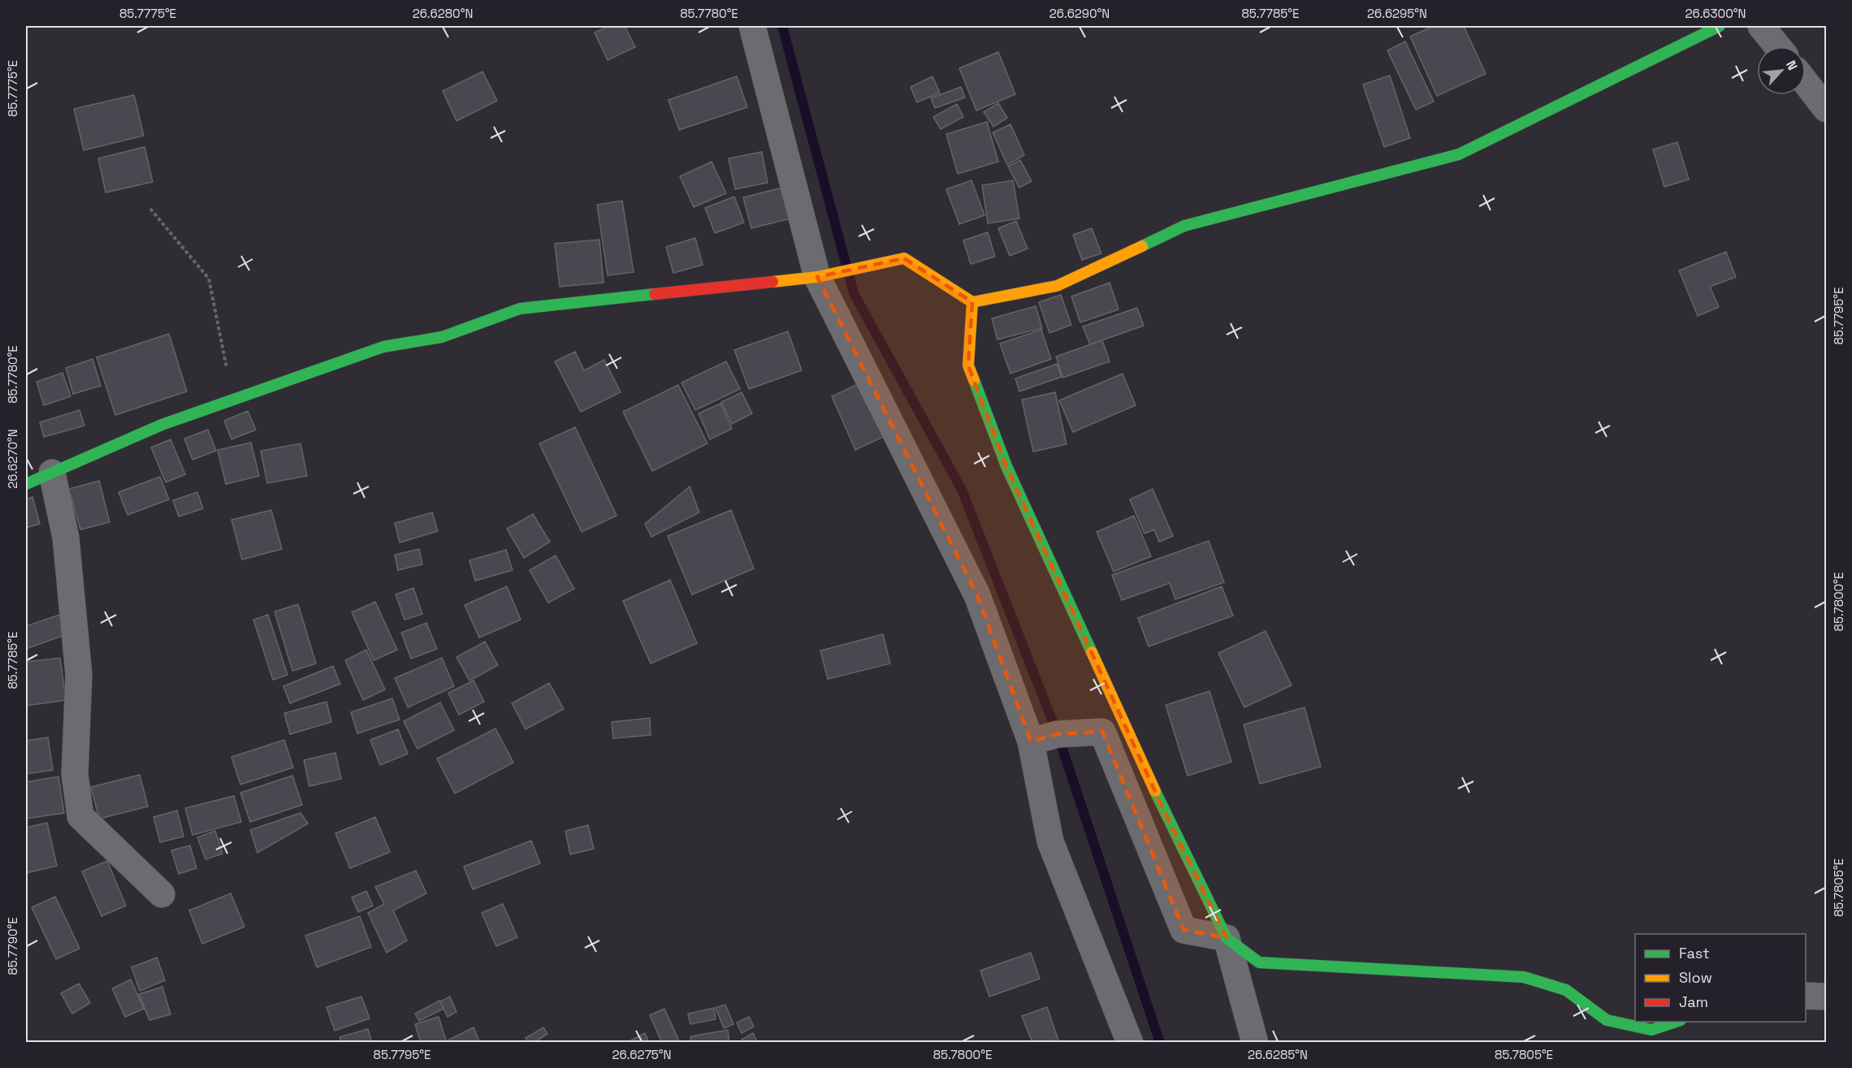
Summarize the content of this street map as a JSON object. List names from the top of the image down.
{
  "legend": ["Fast", "Slow", "Jam"],
  "north": "top right",
  "coordinates": [
    "85.7775°E",
    "26.6280°N",
    "85.7780°E",
    "26.6290°N",
    "85.7785°E",
    "26.6295°N",
    "26.6300°N",
    "85.7795°E",
    "26.6270°N",
    "85.7800°E",
    "85.7805°E",
    "85.7790°E",
    "26.6275°N",
    "26.6285°N"
  ]
}
